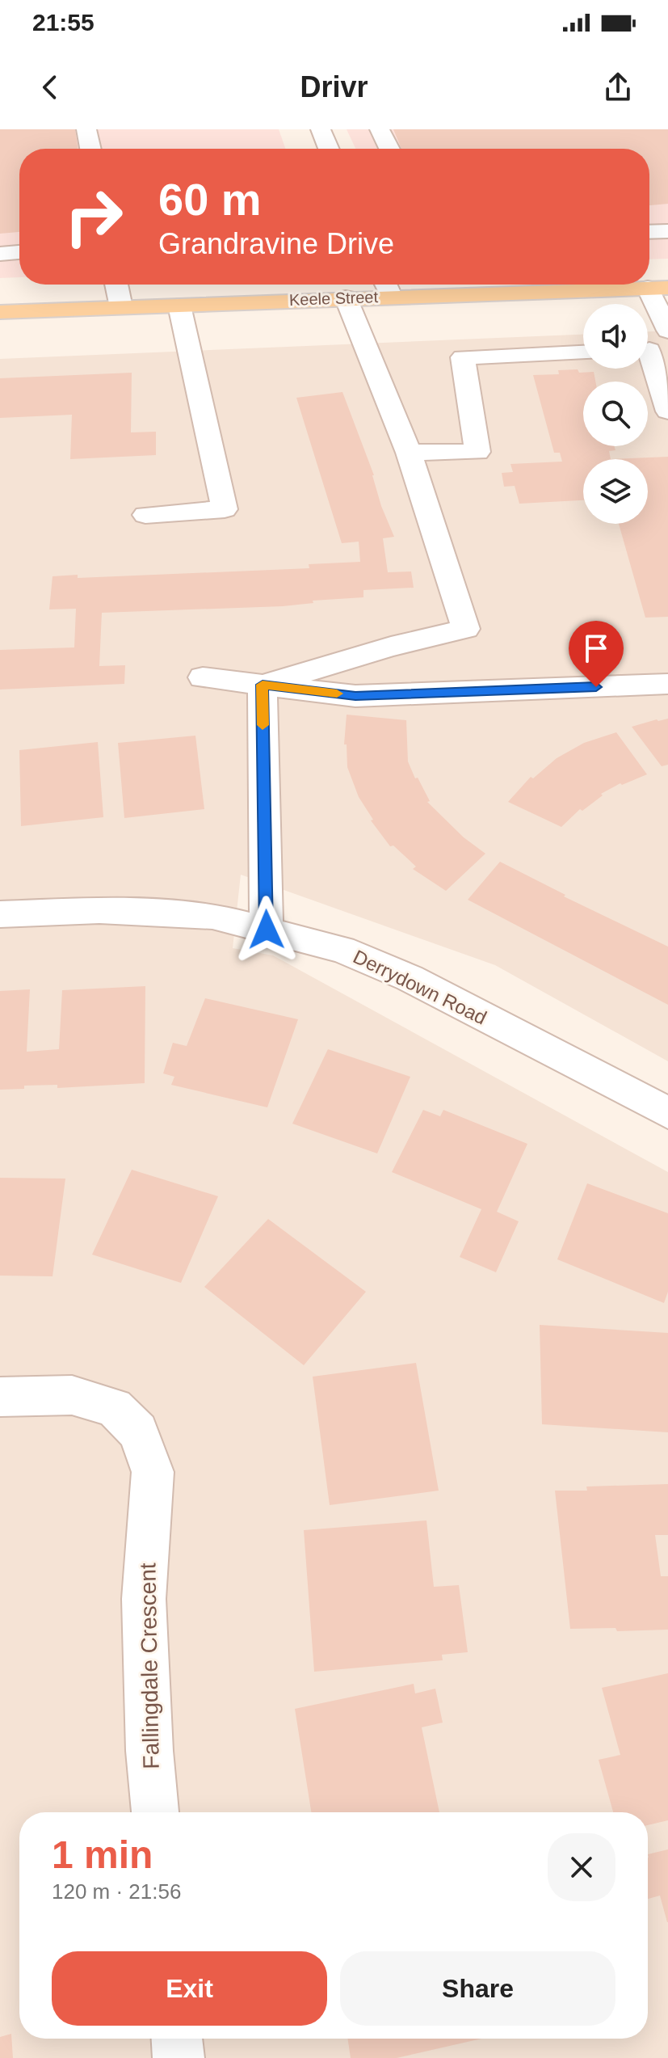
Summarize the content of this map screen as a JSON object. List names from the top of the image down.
{
  "streets": {
    "main road": ["Keele Street"],
    "street": ["Derrydown Road", "Fallingdale Crescent"]
  },
  "page": {
    "status": "21:55",
    "header": "Drivr",
    "turn": ["60 m", "Grandravine Drive"],
    "heading": ["1 min", "120 m · 21:56"],
    "buttons": ["Exit", "Share"]
  }
}
